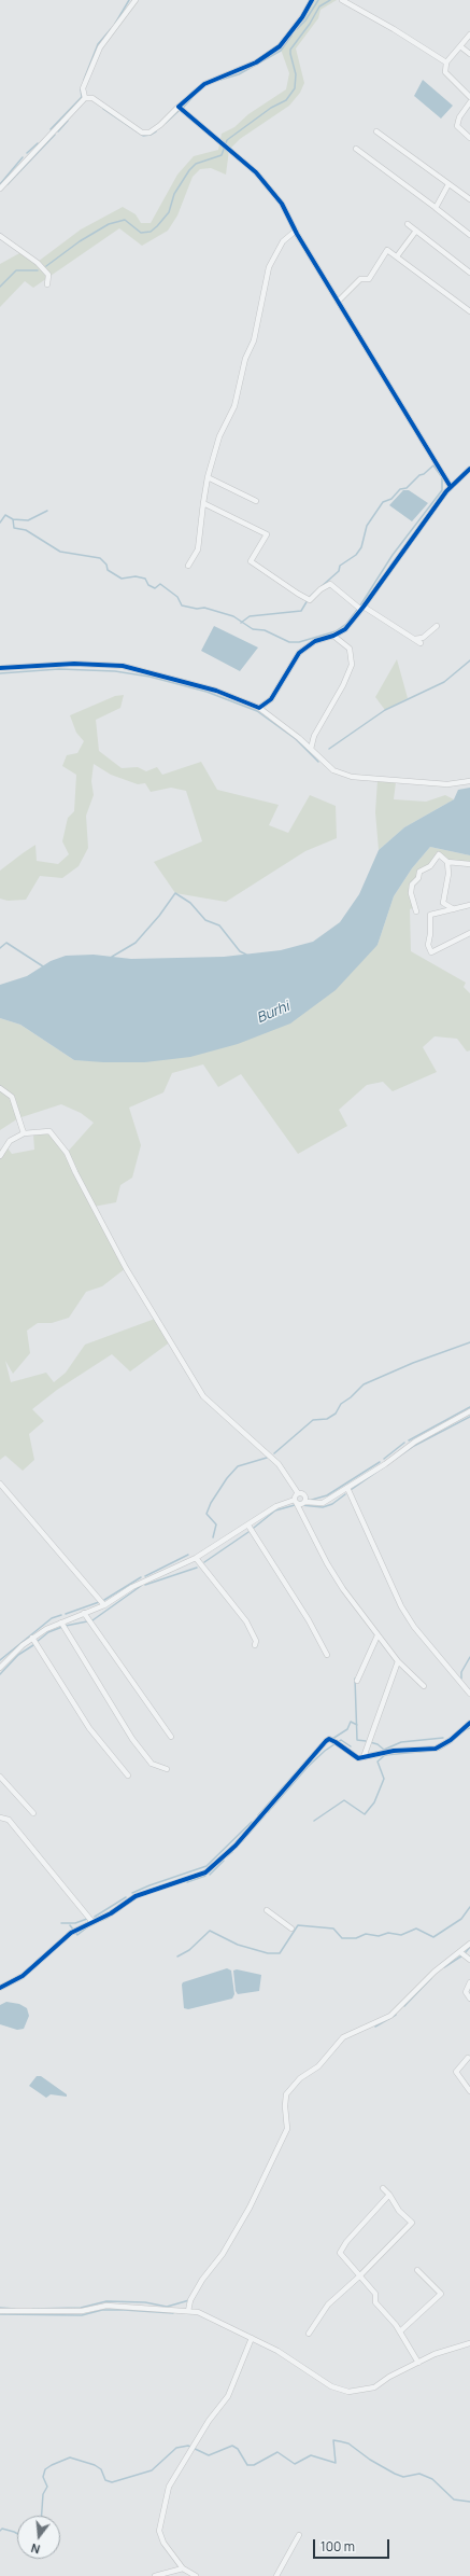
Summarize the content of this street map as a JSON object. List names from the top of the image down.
{
  "water": ["Burhi"],
  "scale_bar": "100 m",
  "north": "bottom"
}
